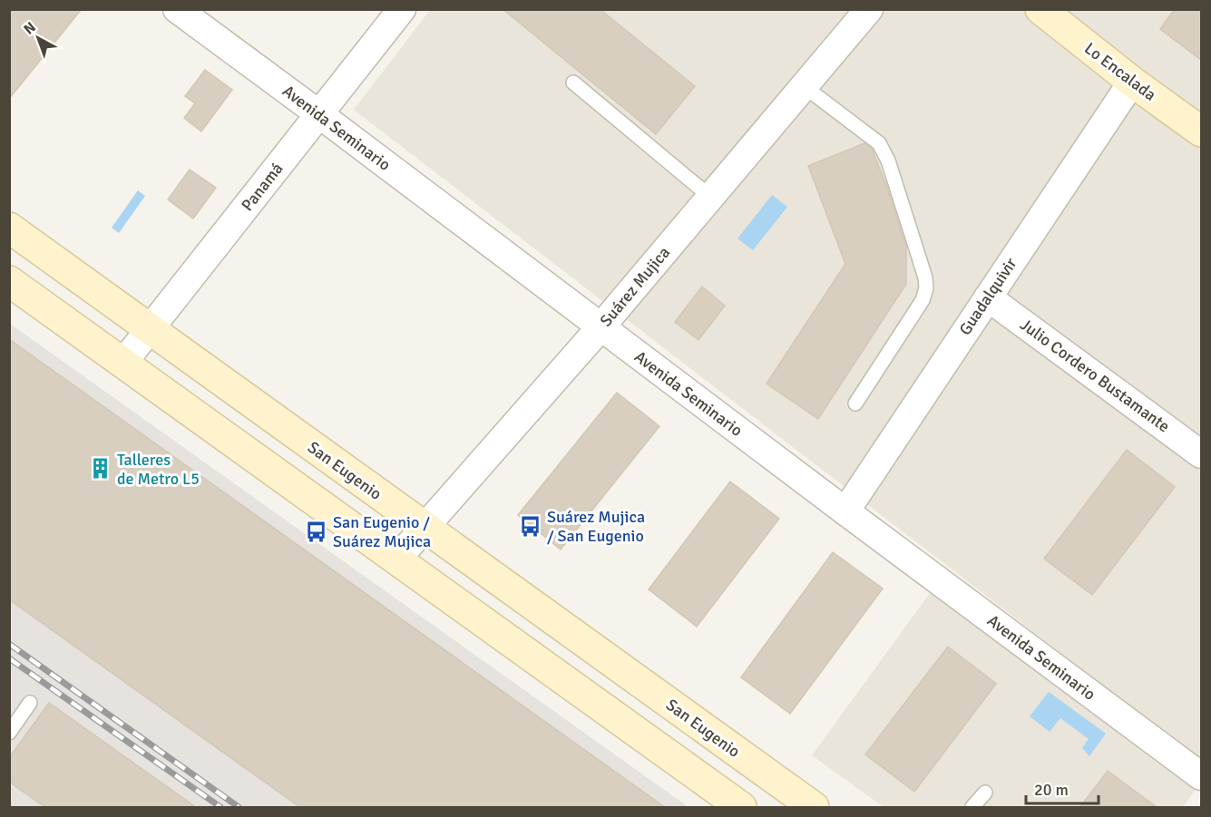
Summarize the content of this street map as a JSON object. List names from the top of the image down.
{
  "streets": {
    "main road": ["Lo Encalada", "San Eugenio"],
    "street": [
      "Avenida Seminario",
      "Panamá",
      "Suárez Mujica",
      "Guadalquivir",
      "Julio Cordero Bustamante"
    ]
  },
  "crossings": [
    ["Lo Encalada", "Guadalquivir"],
    ["Avenida Seminario", "Panamá"],
    ["Avenida Seminario", "Suárez Mujica"],
    ["Avenida Seminario", "Guadalquivir"],
    ["Panamá", "San Eugenio"],
    ["Suárez Mujica", "San Eugenio"],
    ["Guadalquivir", "Julio Cordero Bustamante"]
  ],
  "places": {
    "building": ["Talleres de Metro L5"],
    "bus stop": ["Suárez Mujica / San Eugenio", "San Eugenio / Suárez Mujica"]
  },
  "scale_bar": "20 m",
  "north": "top left"
}
